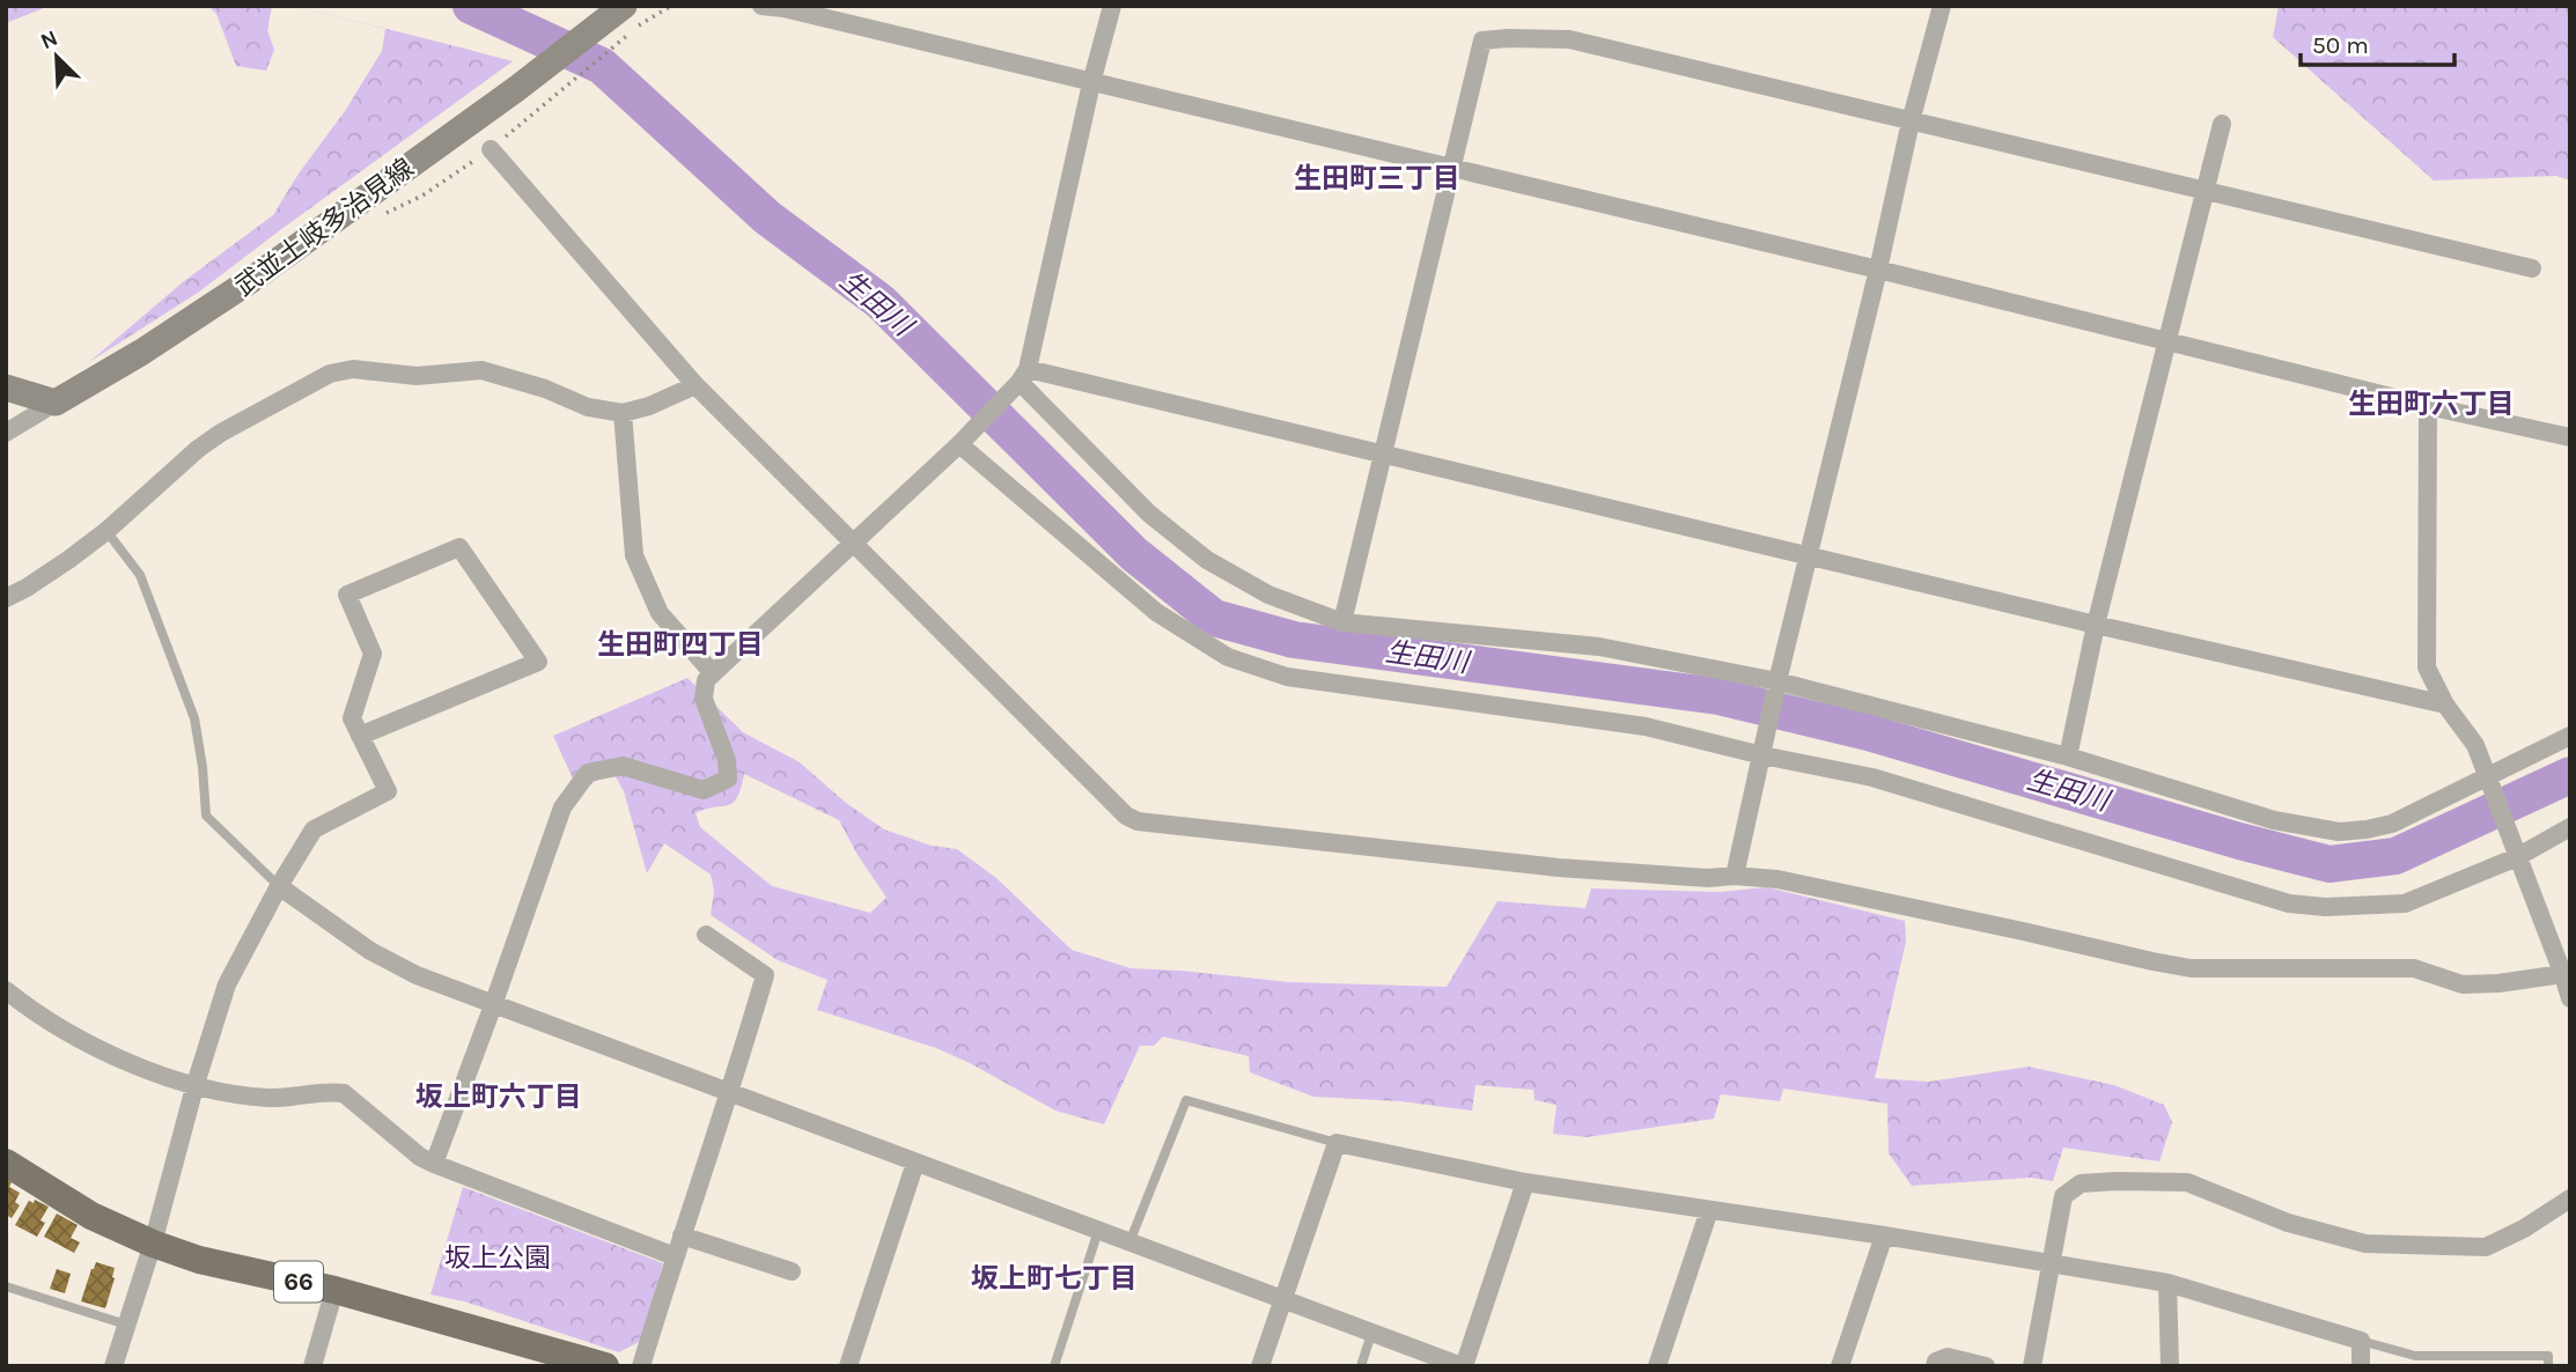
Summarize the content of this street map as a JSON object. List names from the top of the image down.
{
  "streets": {
    "main road": ["武並土岐多治見線", "66"]
  },
  "districts": [
    "生田町三丁目",
    "生田町六丁目",
    "生田町四丁目",
    "坂上町六丁目",
    "坂上町七丁目"
  ],
  "water": ["生田川"],
  "parks": ["坂上公園"],
  "scale_bar": "50 m",
  "north": "top left"
}
